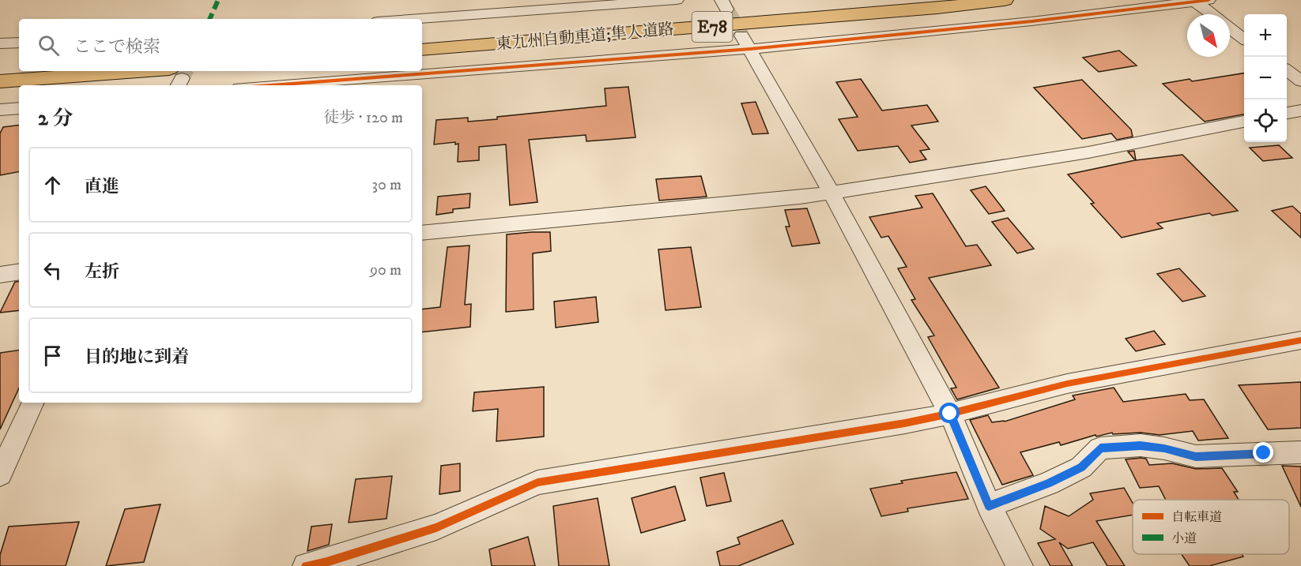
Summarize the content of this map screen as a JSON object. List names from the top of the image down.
{
  "streets": {
    "highway": ["E78", "東九州自動車道;隼人道路"]
  },
  "legend": ["自転車道", "小道"],
  "north": "bottom right",
  "page": {
    "map_buttons": ["+", "−"],
    "search": "ここで検索",
    "heading": ["2 分", "徒歩 · 120 m"],
    "list": [
      ["直進", "30 m"],
      ["左折", "90 m"],
      "目的地に到着"
    ]
  }
}
